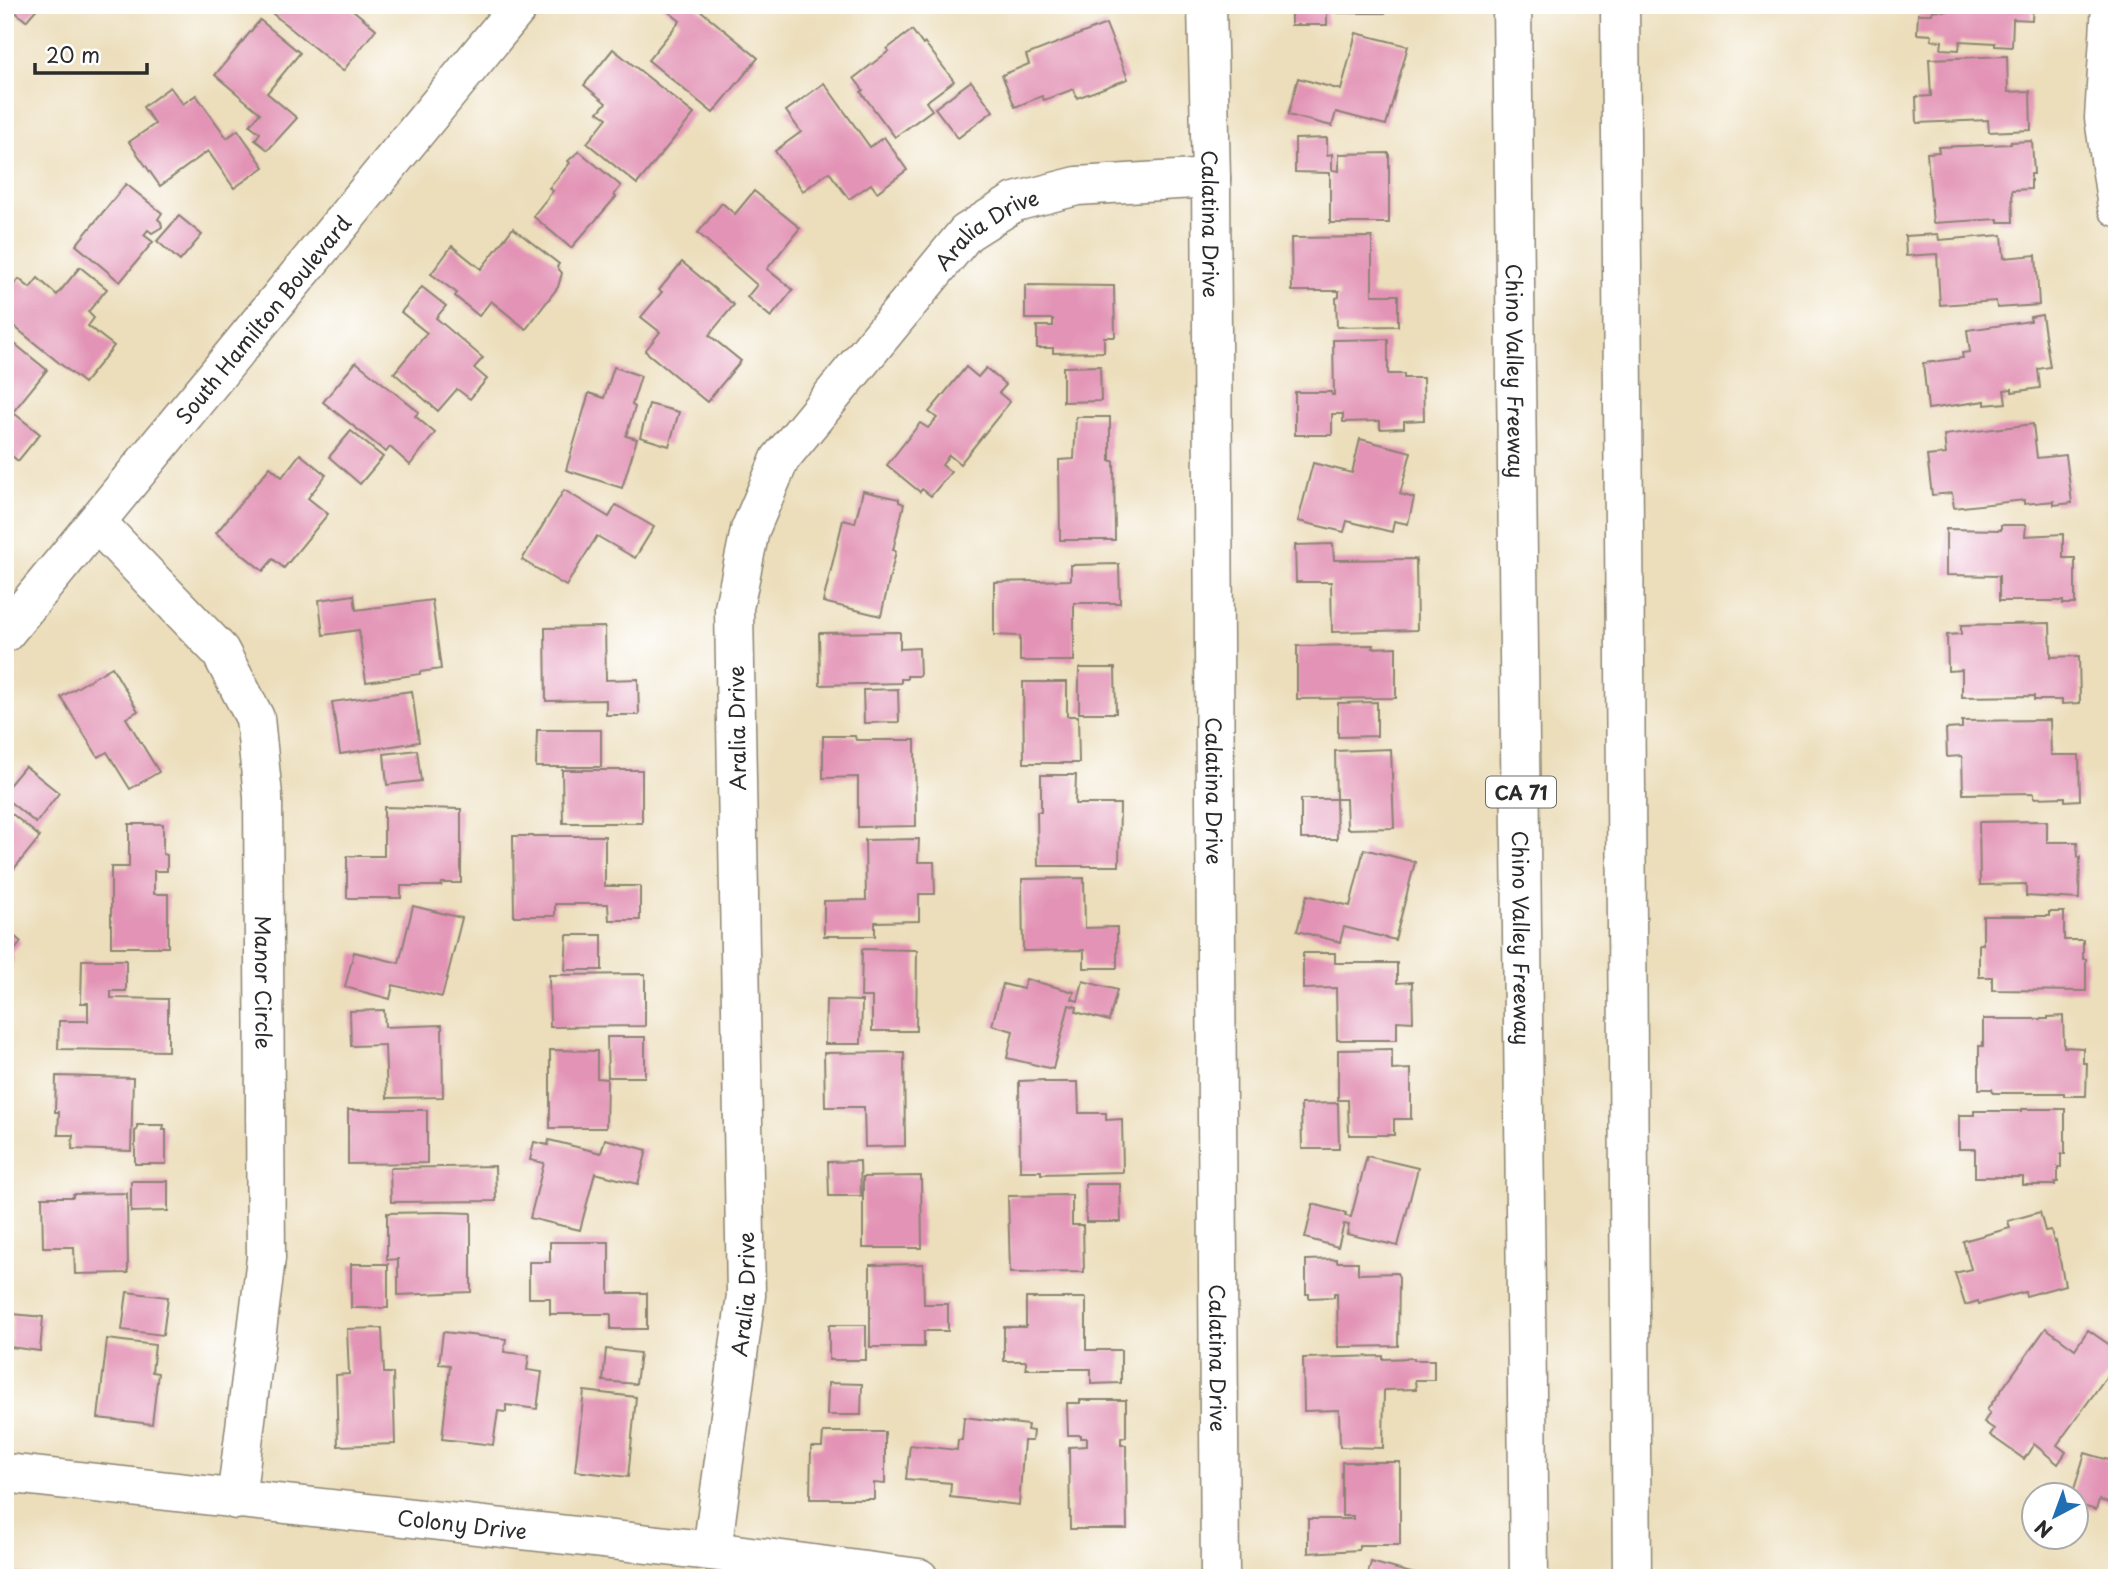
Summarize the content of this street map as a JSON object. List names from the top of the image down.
{
  "streets": {
    "main road": [
      "Calatina Drive",
      "Aralia Drive",
      "South Hamilton Boulevard",
      "Chino Valley Freeway",
      "CA 71",
      "Manor Circle",
      "Colony Drive"
    ]
  },
  "crossings": [
    ["Calatina Drive", "Aralia Drive"],
    ["Aralia Drive", "Colony Drive"],
    ["South Hamilton Boulevard", "Manor Circle"],
    ["Manor Circle", "Colony Drive"]
  ],
  "scale_bar": "20 m",
  "north": "bottom left"
}
